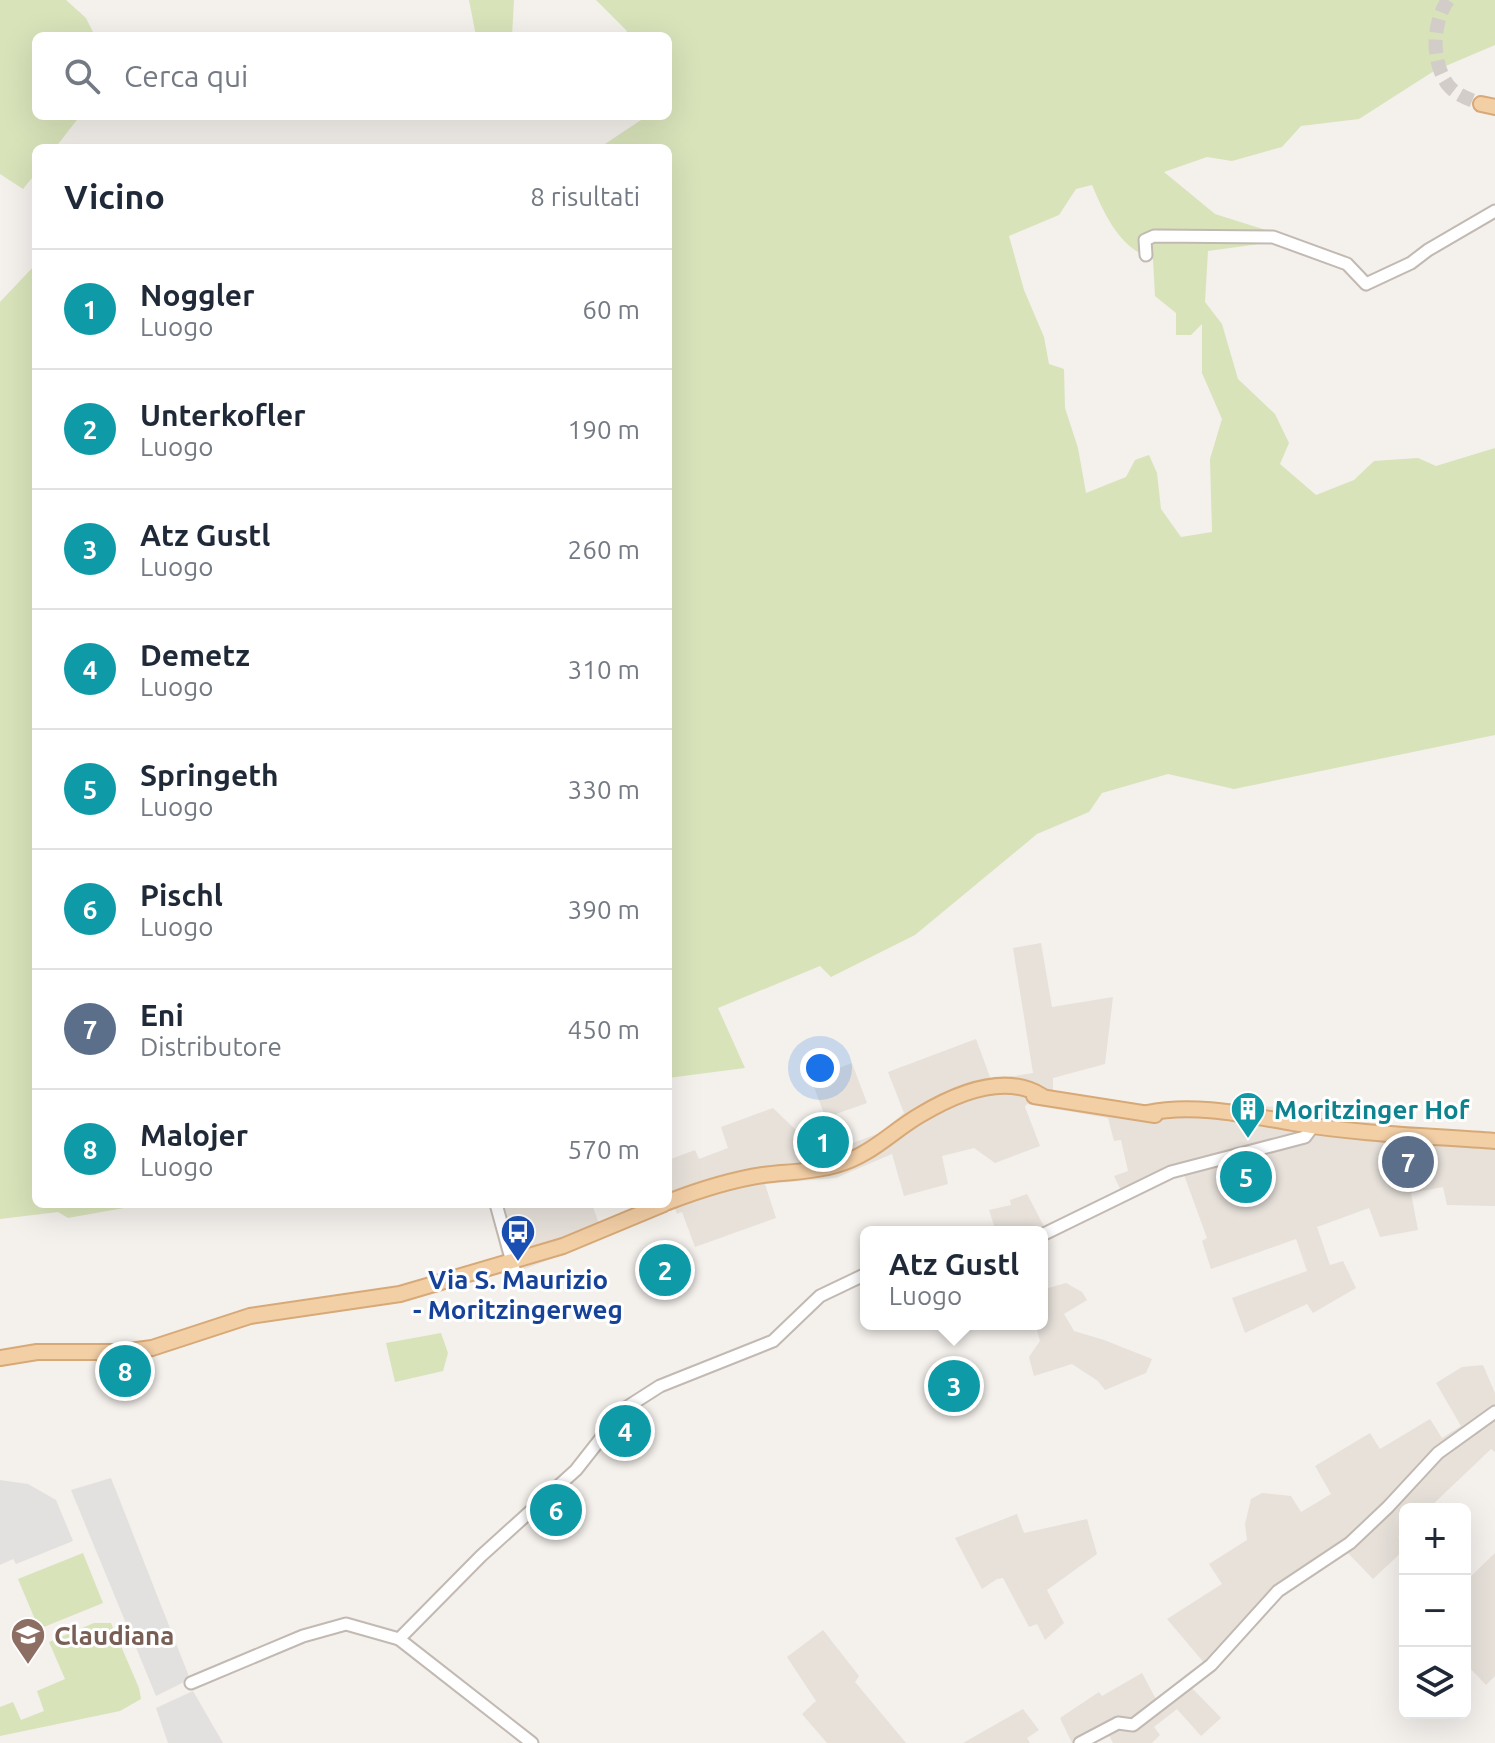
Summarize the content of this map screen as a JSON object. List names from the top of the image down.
{
  "places": {
    "building": ["Moritzinger Hof"],
    "bus stop": ["Via S. Maurizio - Moritzingerweg"],
    "school or university": ["Claudiana"]
  },
  "page": {
    "search": "Cerca qui",
    "heading": ["Vicino", "8 risultati"],
    "list": [
      {
        "mark": "1",
        "name": "Noggler",
        "note": "Luogo",
        "value": "60 m"
      },
      {
        "mark": "2",
        "name": "Unterkofler",
        "note": "Luogo",
        "value": "190 m"
      },
      {
        "mark": "3",
        "name": "Atz Gustl",
        "note": "Luogo",
        "value": "260 m"
      },
      {
        "mark": "4",
        "name": "Demetz",
        "note": "Luogo",
        "value": "310 m"
      },
      {
        "mark": "5",
        "name": "Springeth",
        "note": "Luogo",
        "value": "330 m"
      },
      {
        "mark": "6",
        "name": "Pischl",
        "note": "Luogo",
        "value": "390 m"
      },
      {
        "mark": "7",
        "name": "Eni",
        "note": "Distributore",
        "value": "450 m"
      },
      {
        "mark": "8",
        "name": "Malojer",
        "note": "Luogo",
        "value": "570 m"
      }
    ],
    "pins": [
      "1",
      "7",
      "5",
      "2",
      "8",
      "3",
      "4",
      "6"
    ],
    "popup": ["Atz Gustl", "Luogo"],
    "map_buttons": ["+", "−"]
  }
}
